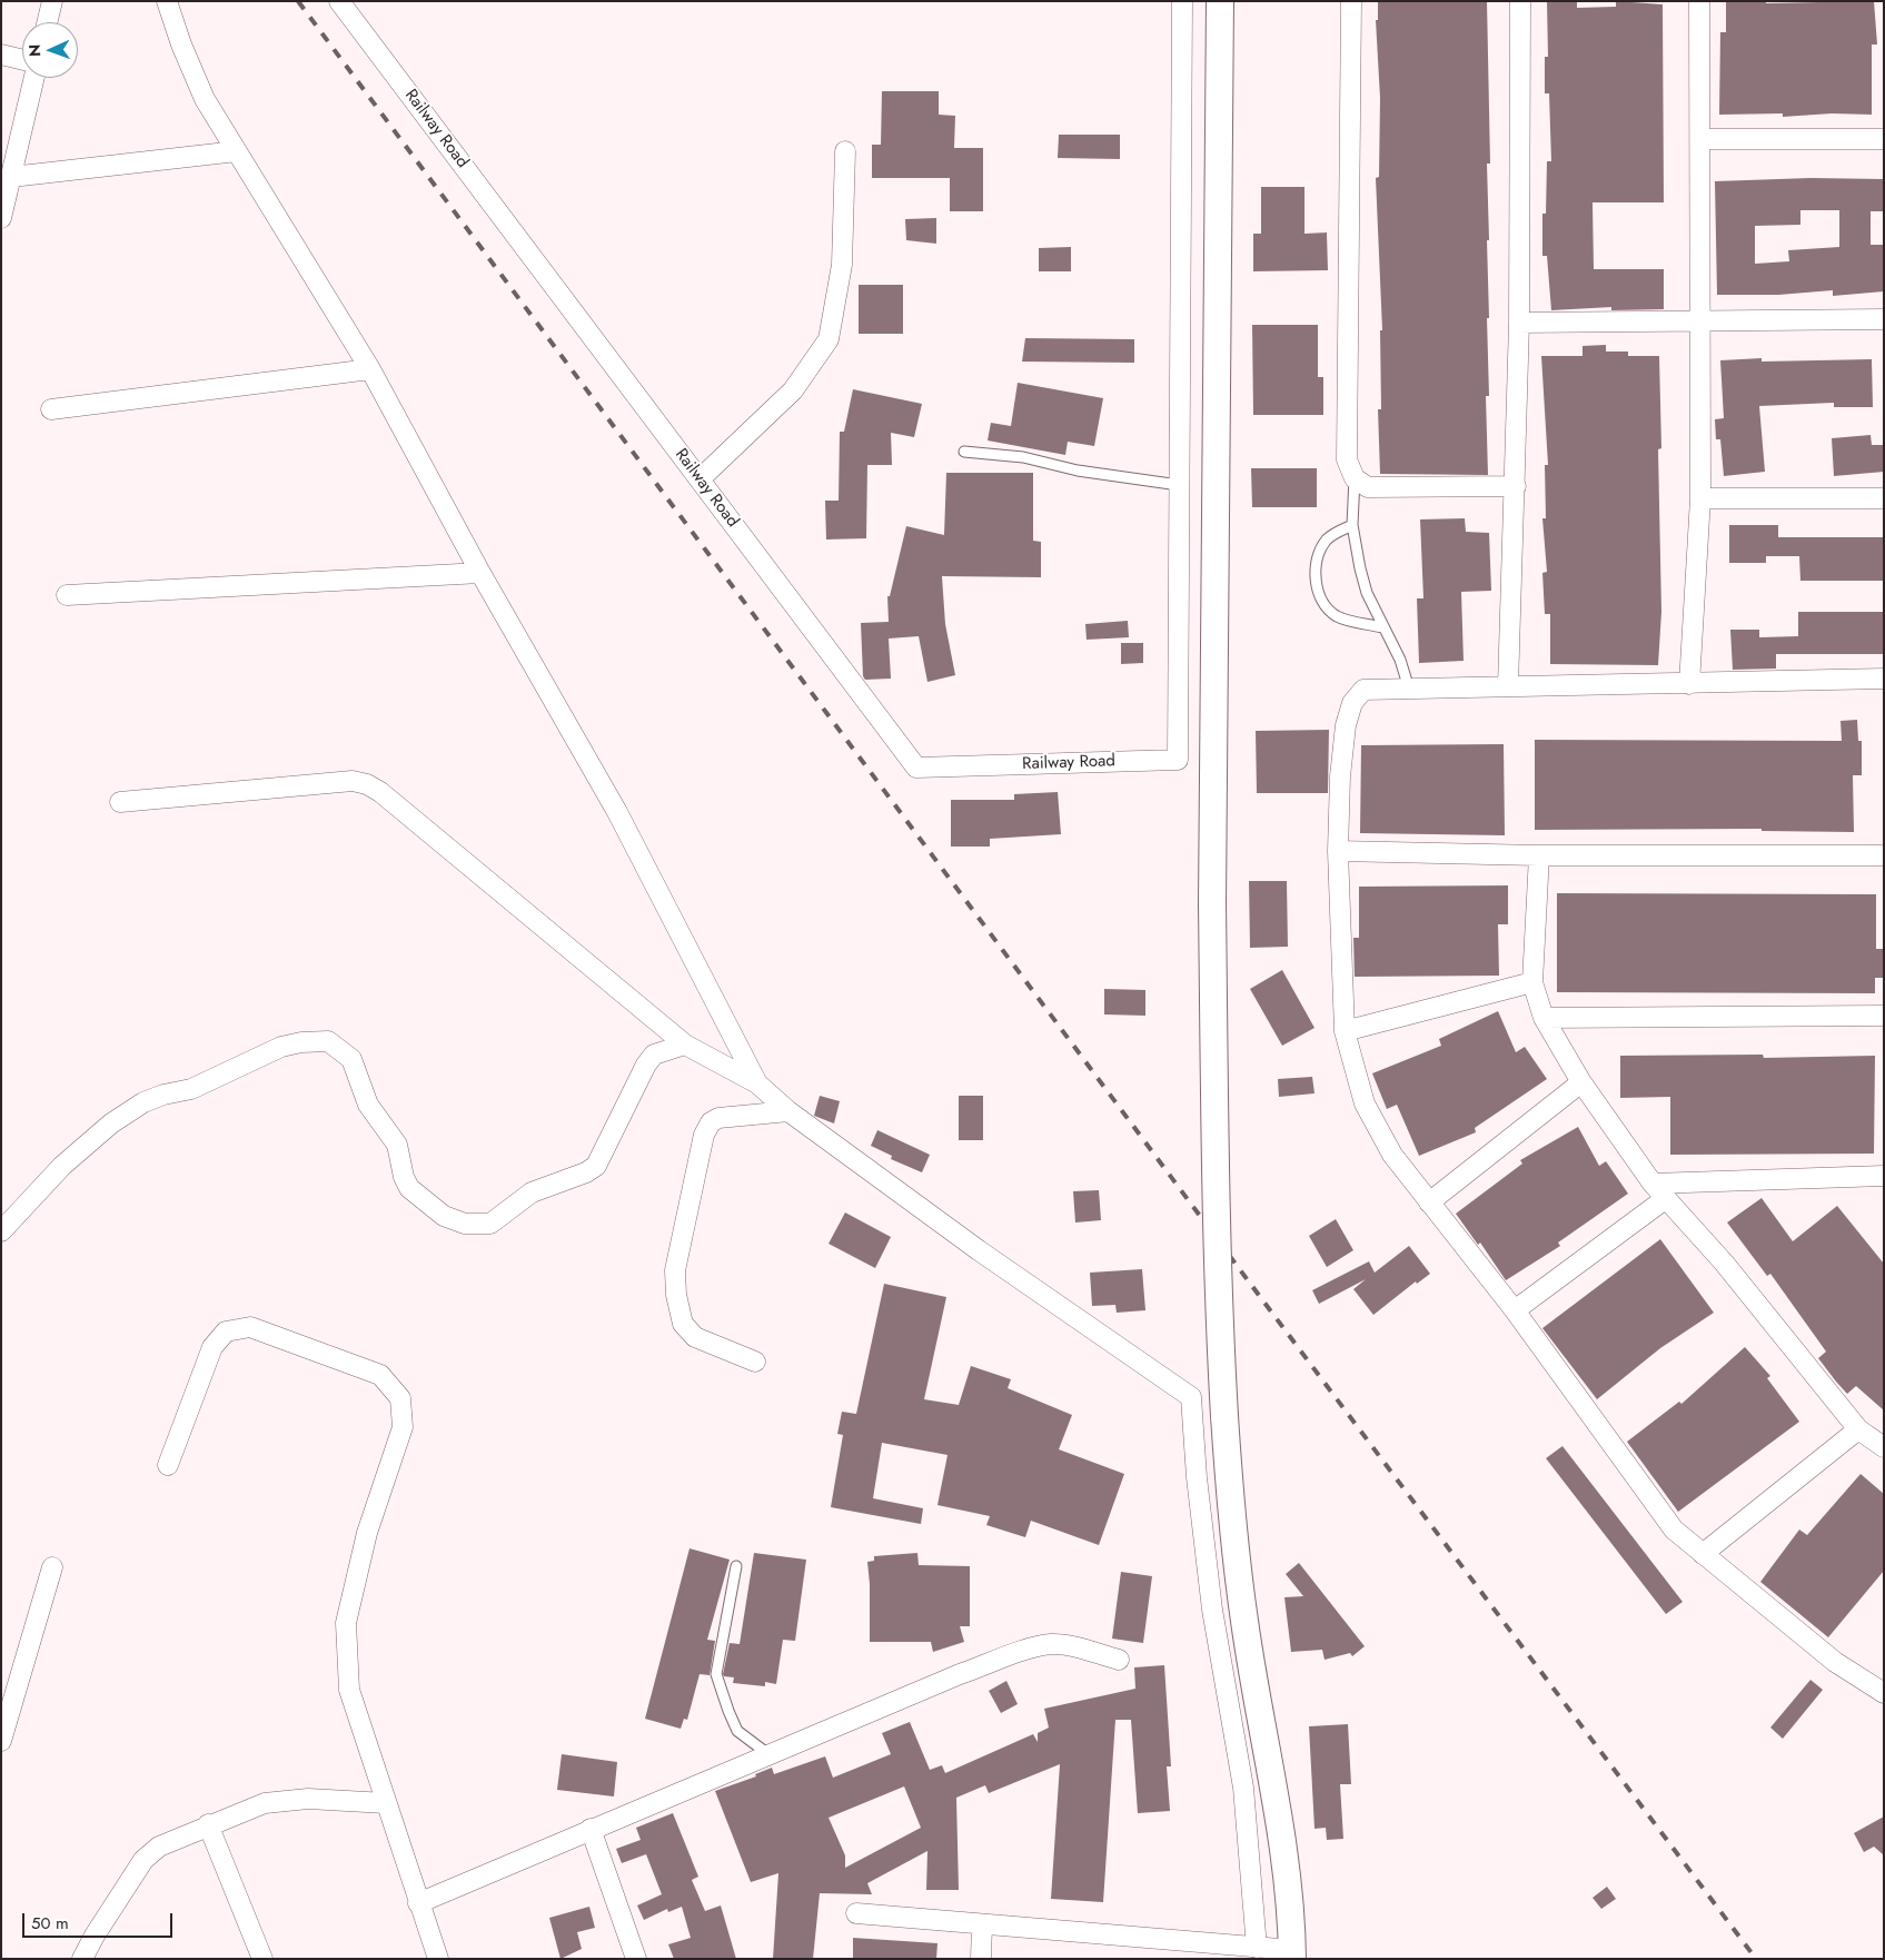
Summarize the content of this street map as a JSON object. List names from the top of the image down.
{
  "streets": {
    "street": ["Railway Road"]
  },
  "scale_bar": "50 m",
  "north": "left"
}
